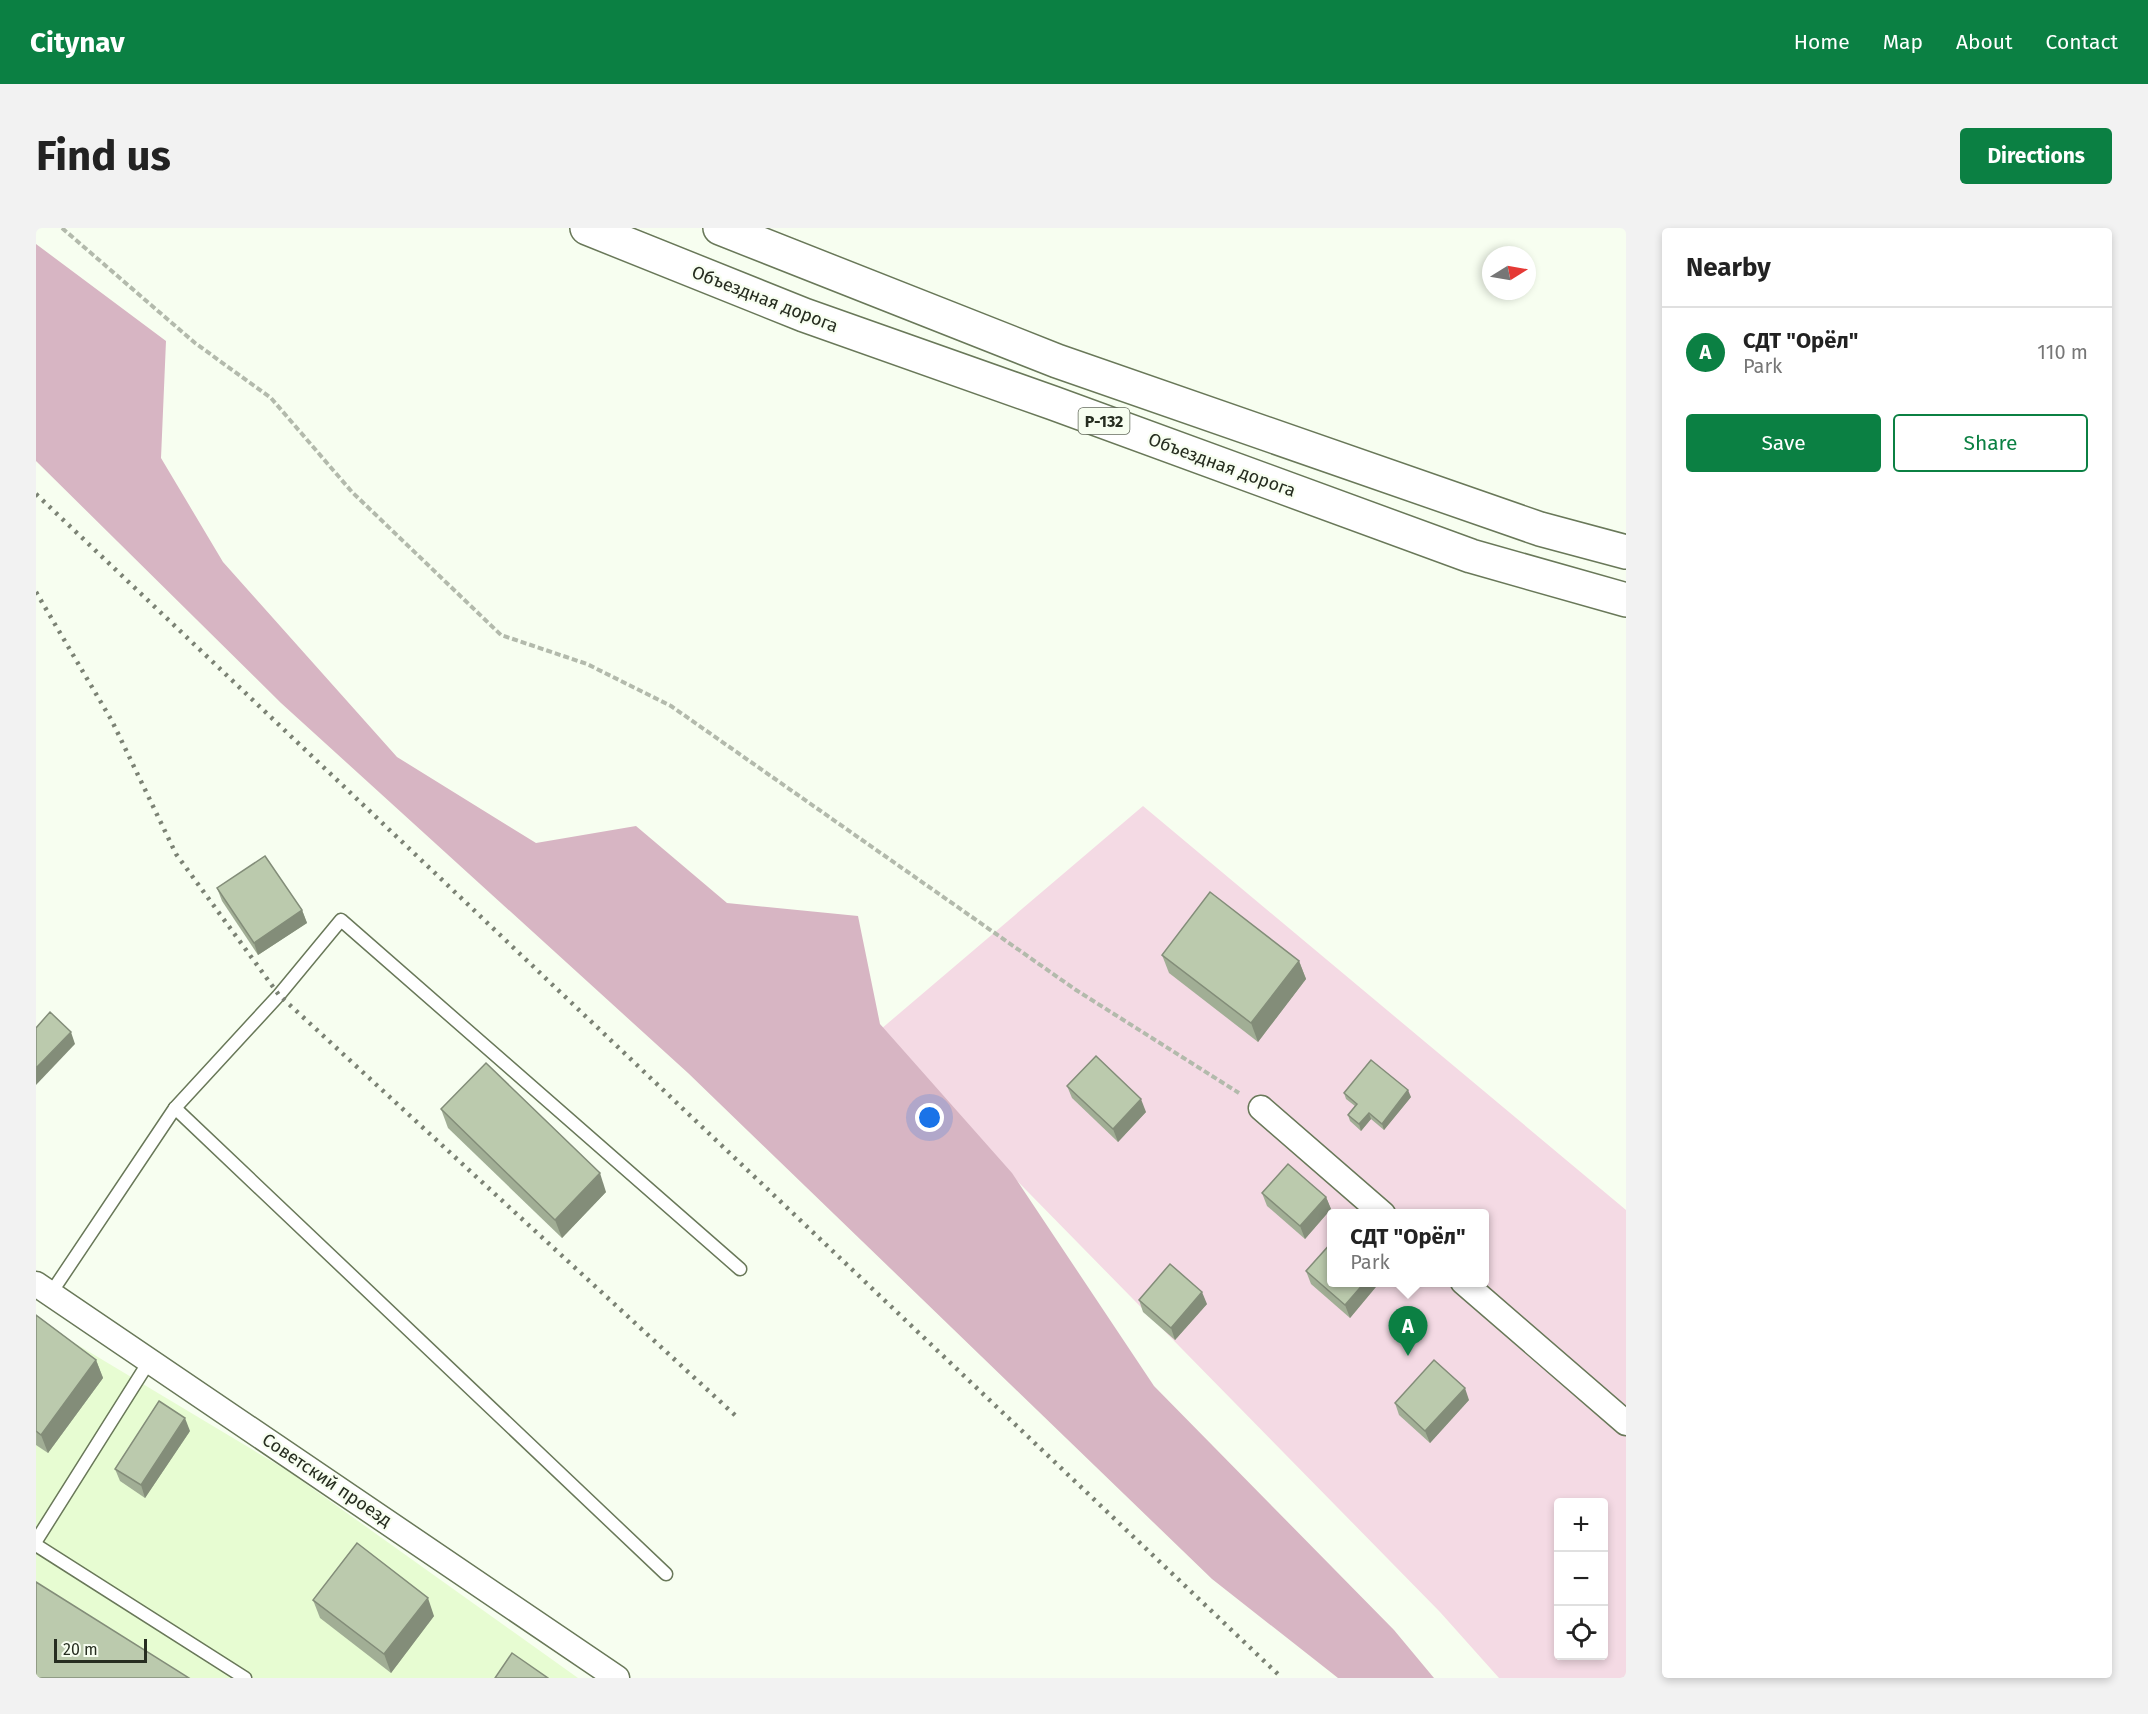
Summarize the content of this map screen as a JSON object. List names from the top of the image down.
{
  "streets": {
    "highway": ["Объездная дорога", "Р-132"],
    "street": ["Советский проезд"]
  },
  "scale_bar": "20 m",
  "north": "right",
  "page": {
    "header": "Citynav",
    "nav": [
      "Home",
      "Map",
      "About",
      "Contact"
    ],
    "buttons": [
      "Directions",
      ["Save", "Share"]
    ],
    "title": "Find us",
    "heading": "Nearby",
    "list": [
      {
        "mark": "A",
        "name": "СДТ \"Орёл\"",
        "note": "Park",
        "value": "110 m"
      }
    ],
    "popup": ["СДТ \"Орёл\"", "Park"],
    "pins": "A",
    "map_buttons": ["+", "−"],
    "scale": "20 m"
  }
}
